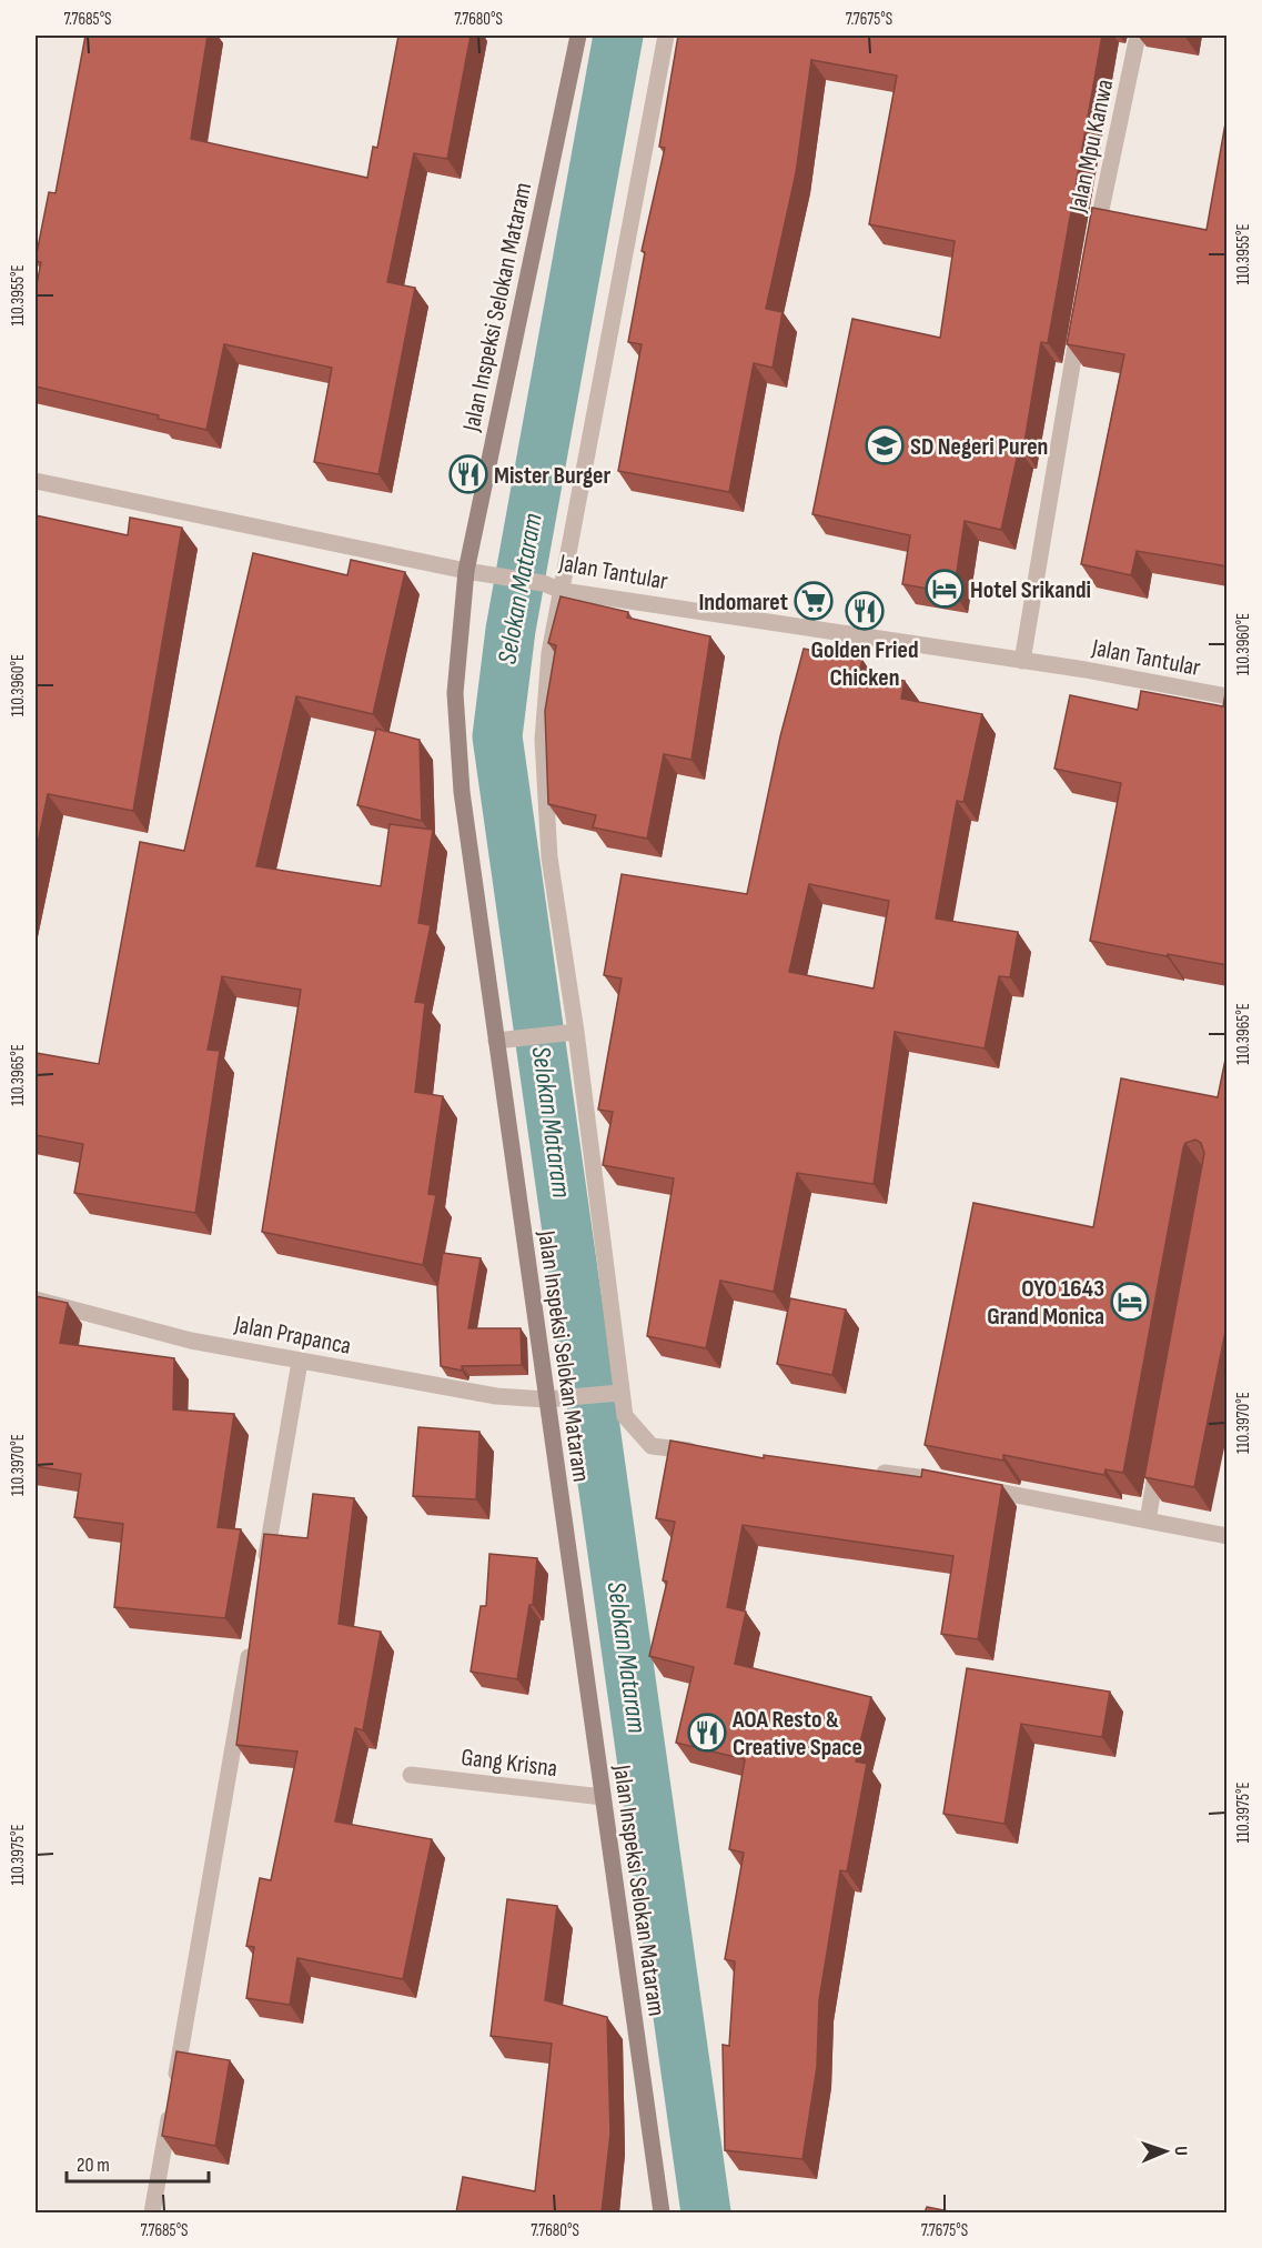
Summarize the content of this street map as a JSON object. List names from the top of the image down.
{
  "streets": {
    "main road": ["Jalan Inspeksi Selokan Mataram"],
    "street": [
      "Jalan Mpu Kanwa",
      "Jalan Tantular",
      "Jalan Prapanca",
      "Gang Krisna"
    ]
  },
  "crossings": [
    ["Jalan Inspeksi Selokan Mataram", "Jalan Tantular"],
    ["Jalan Inspeksi Selokan Mataram", "Jalan Prapanca"],
    ["Jalan Inspeksi Selokan Mataram", "Gang Krisna"]
  ],
  "water": ["Selokan Mataram"],
  "places": {
    "school or university": ["SD Negeri Puren"],
    "restaurant": ["Mister Burger", "Golden Fried Chicken", "AOA Resto & Creative Space"],
    "hotel": ["Hotel Srikandi", "OYO 1643 Grand Monica"],
    "supermarket": ["Indomaret"]
  },
  "scale_bar": "20 m",
  "north": "right",
  "coordinates": [
    "7.7685°S",
    "7.7680°S",
    "7.7675°S",
    "110.3955°E",
    "110.3960°E",
    "110.3965°E",
    "110.3970°E",
    "110.3975°E"
  ]
}
